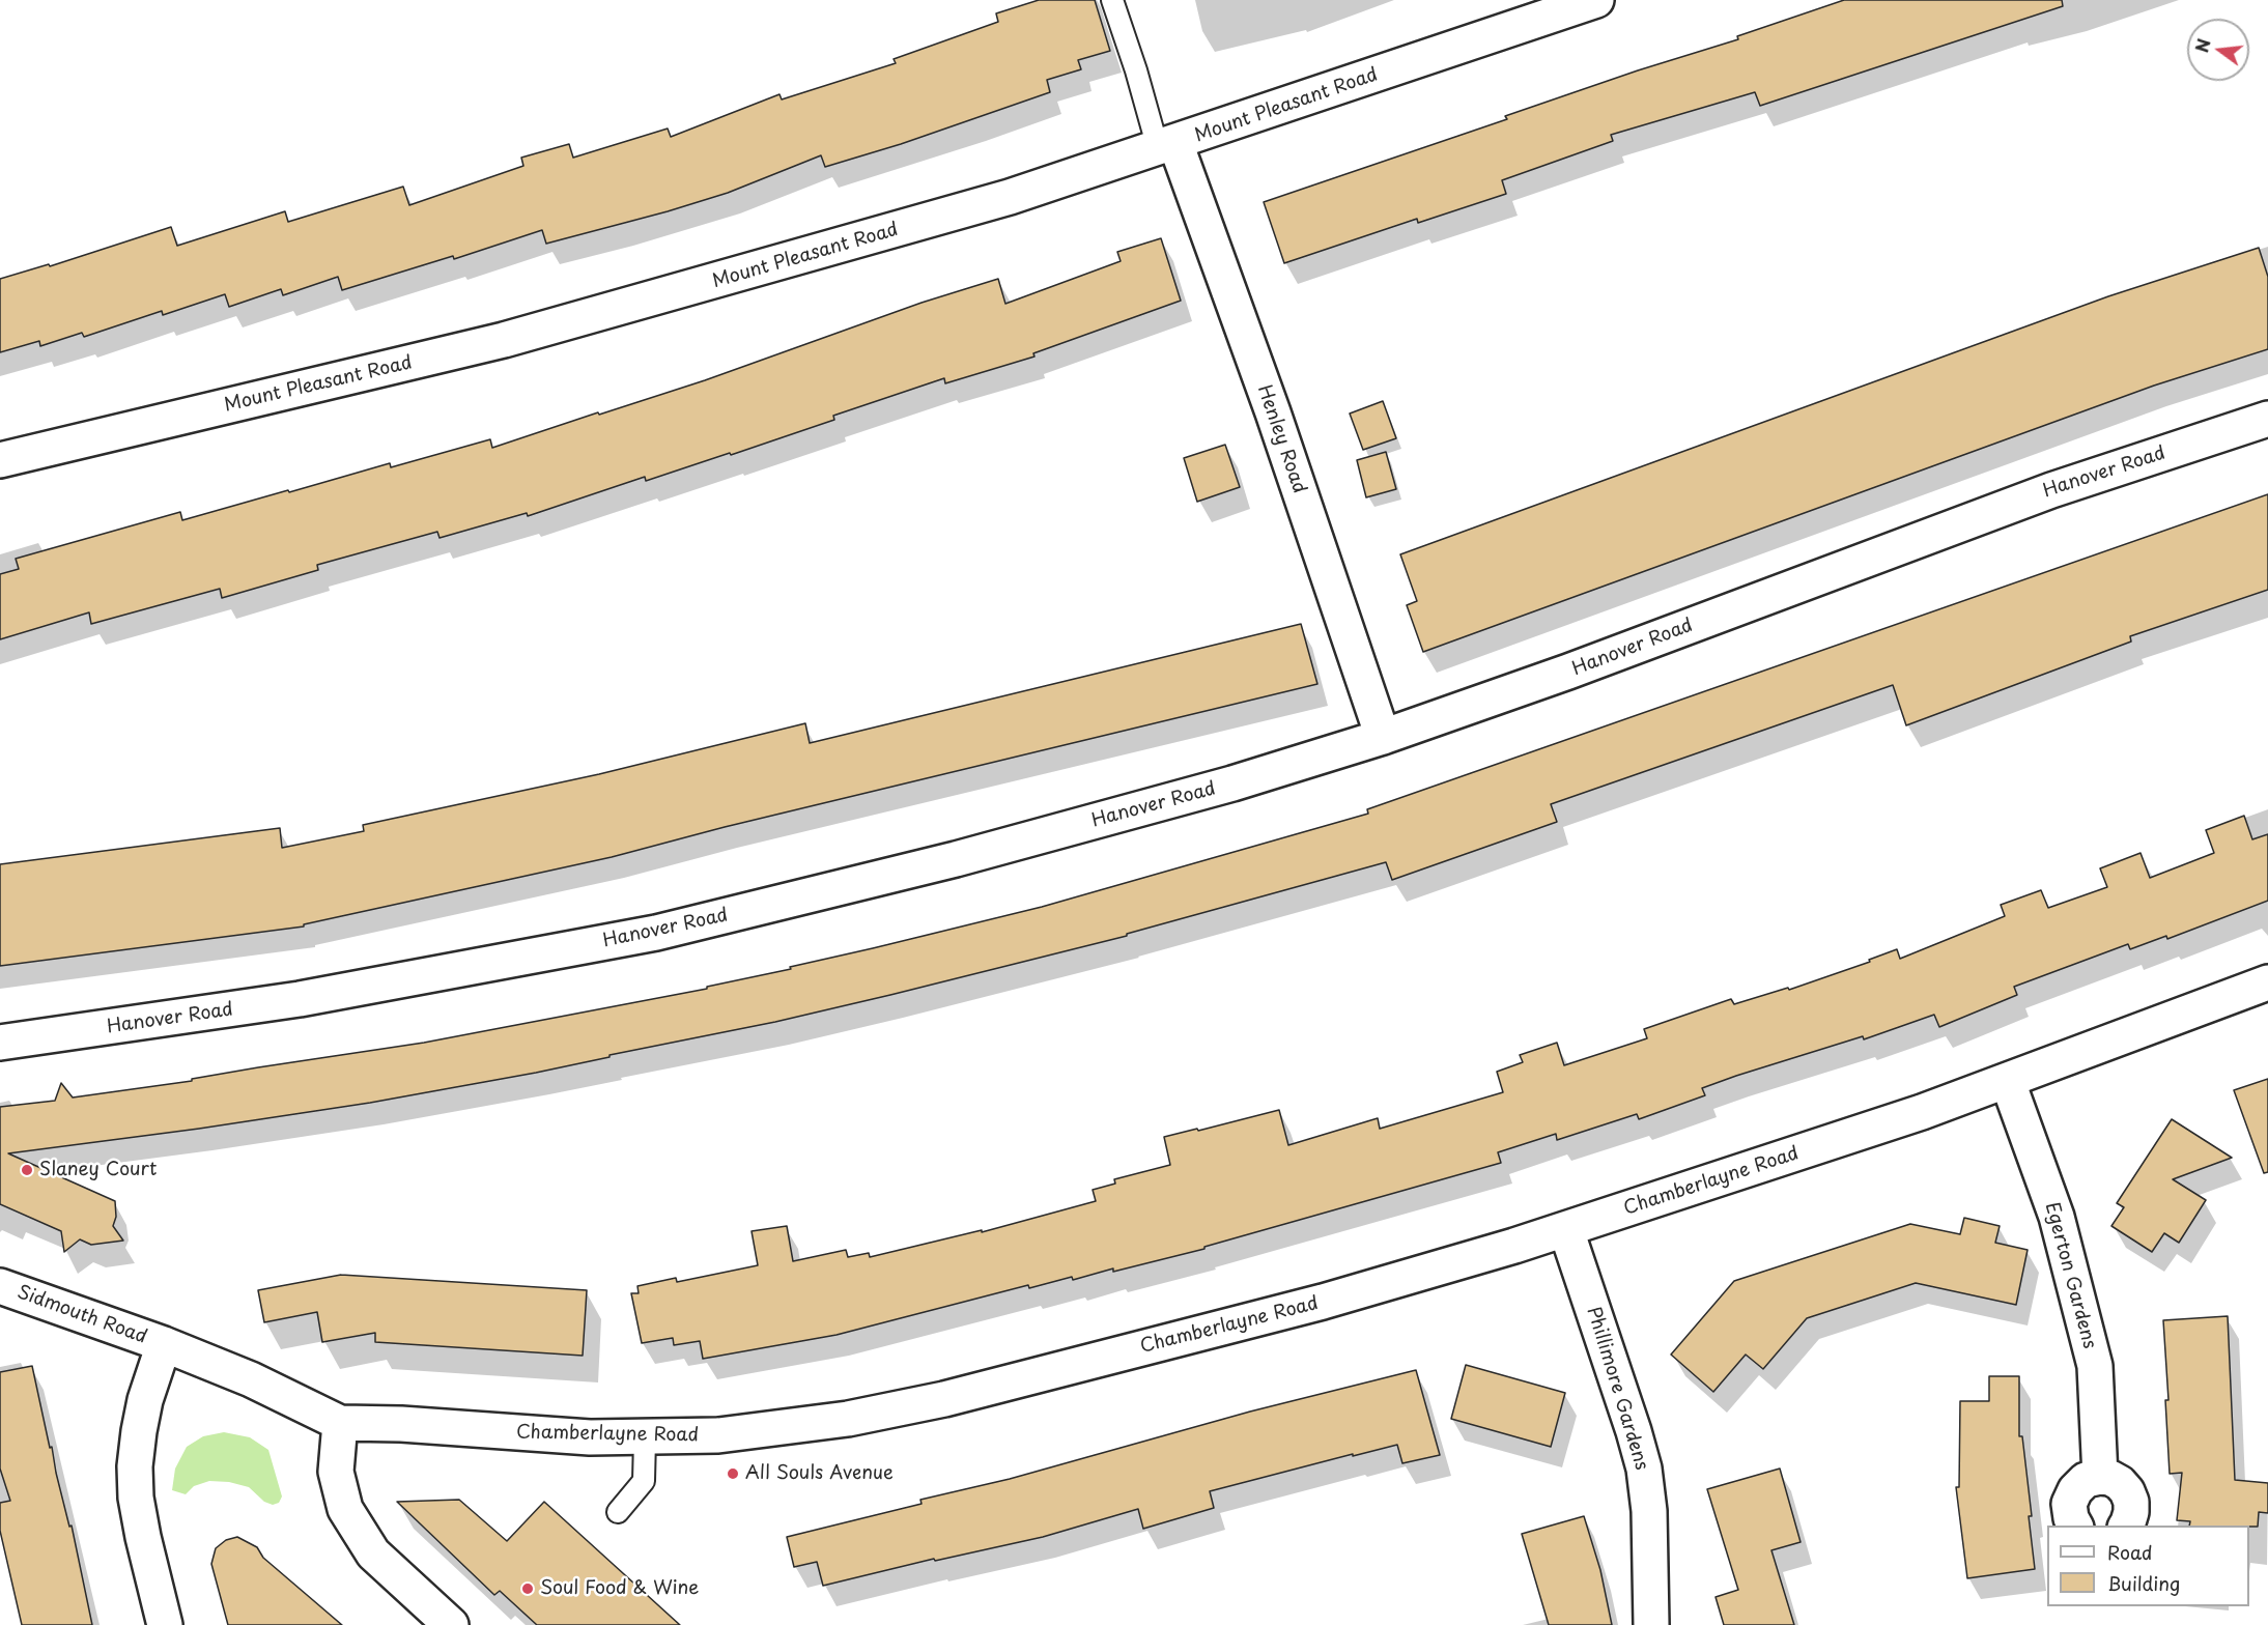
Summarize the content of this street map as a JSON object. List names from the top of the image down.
{
  "streets": {
    "street": [
      "Mount Pleasant Road",
      "Henley Road",
      "Hanover Road",
      "Chamberlayne Road",
      "Egerton Gardens",
      "Sidmouth Road",
      "Phillimore Gardens"
    ]
  },
  "crossings": [
    ["Mount Pleasant Road", "Henley Road"],
    ["Henley Road", "Hanover Road"],
    ["Chamberlayne Road", "Egerton Gardens"],
    ["Chamberlayne Road", "Sidmouth Road"],
    ["Chamberlayne Road", "Phillimore Gardens"]
  ],
  "places": ["Slaney Court", "All Souls Avenue", "Soul Food & Wine"],
  "legend": ["Road", "Building"],
  "north": "left"
}
